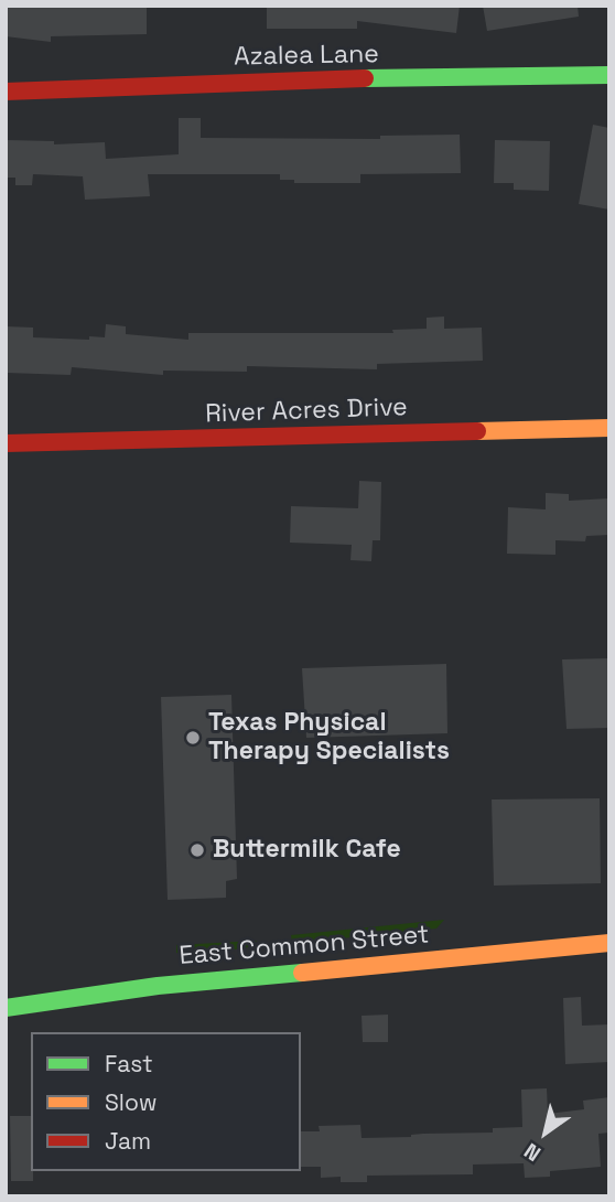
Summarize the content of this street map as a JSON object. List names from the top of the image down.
{
  "streets": {
    "street": ["Azalea Lane", "River Acres Drive", "East Common Street"]
  },
  "places": ["Texas Physical Therapy Specialists", "Buttermilk Cafe"],
  "legend": ["Fast", "Slow", "Jam"],
  "north": "bottom left"
}
